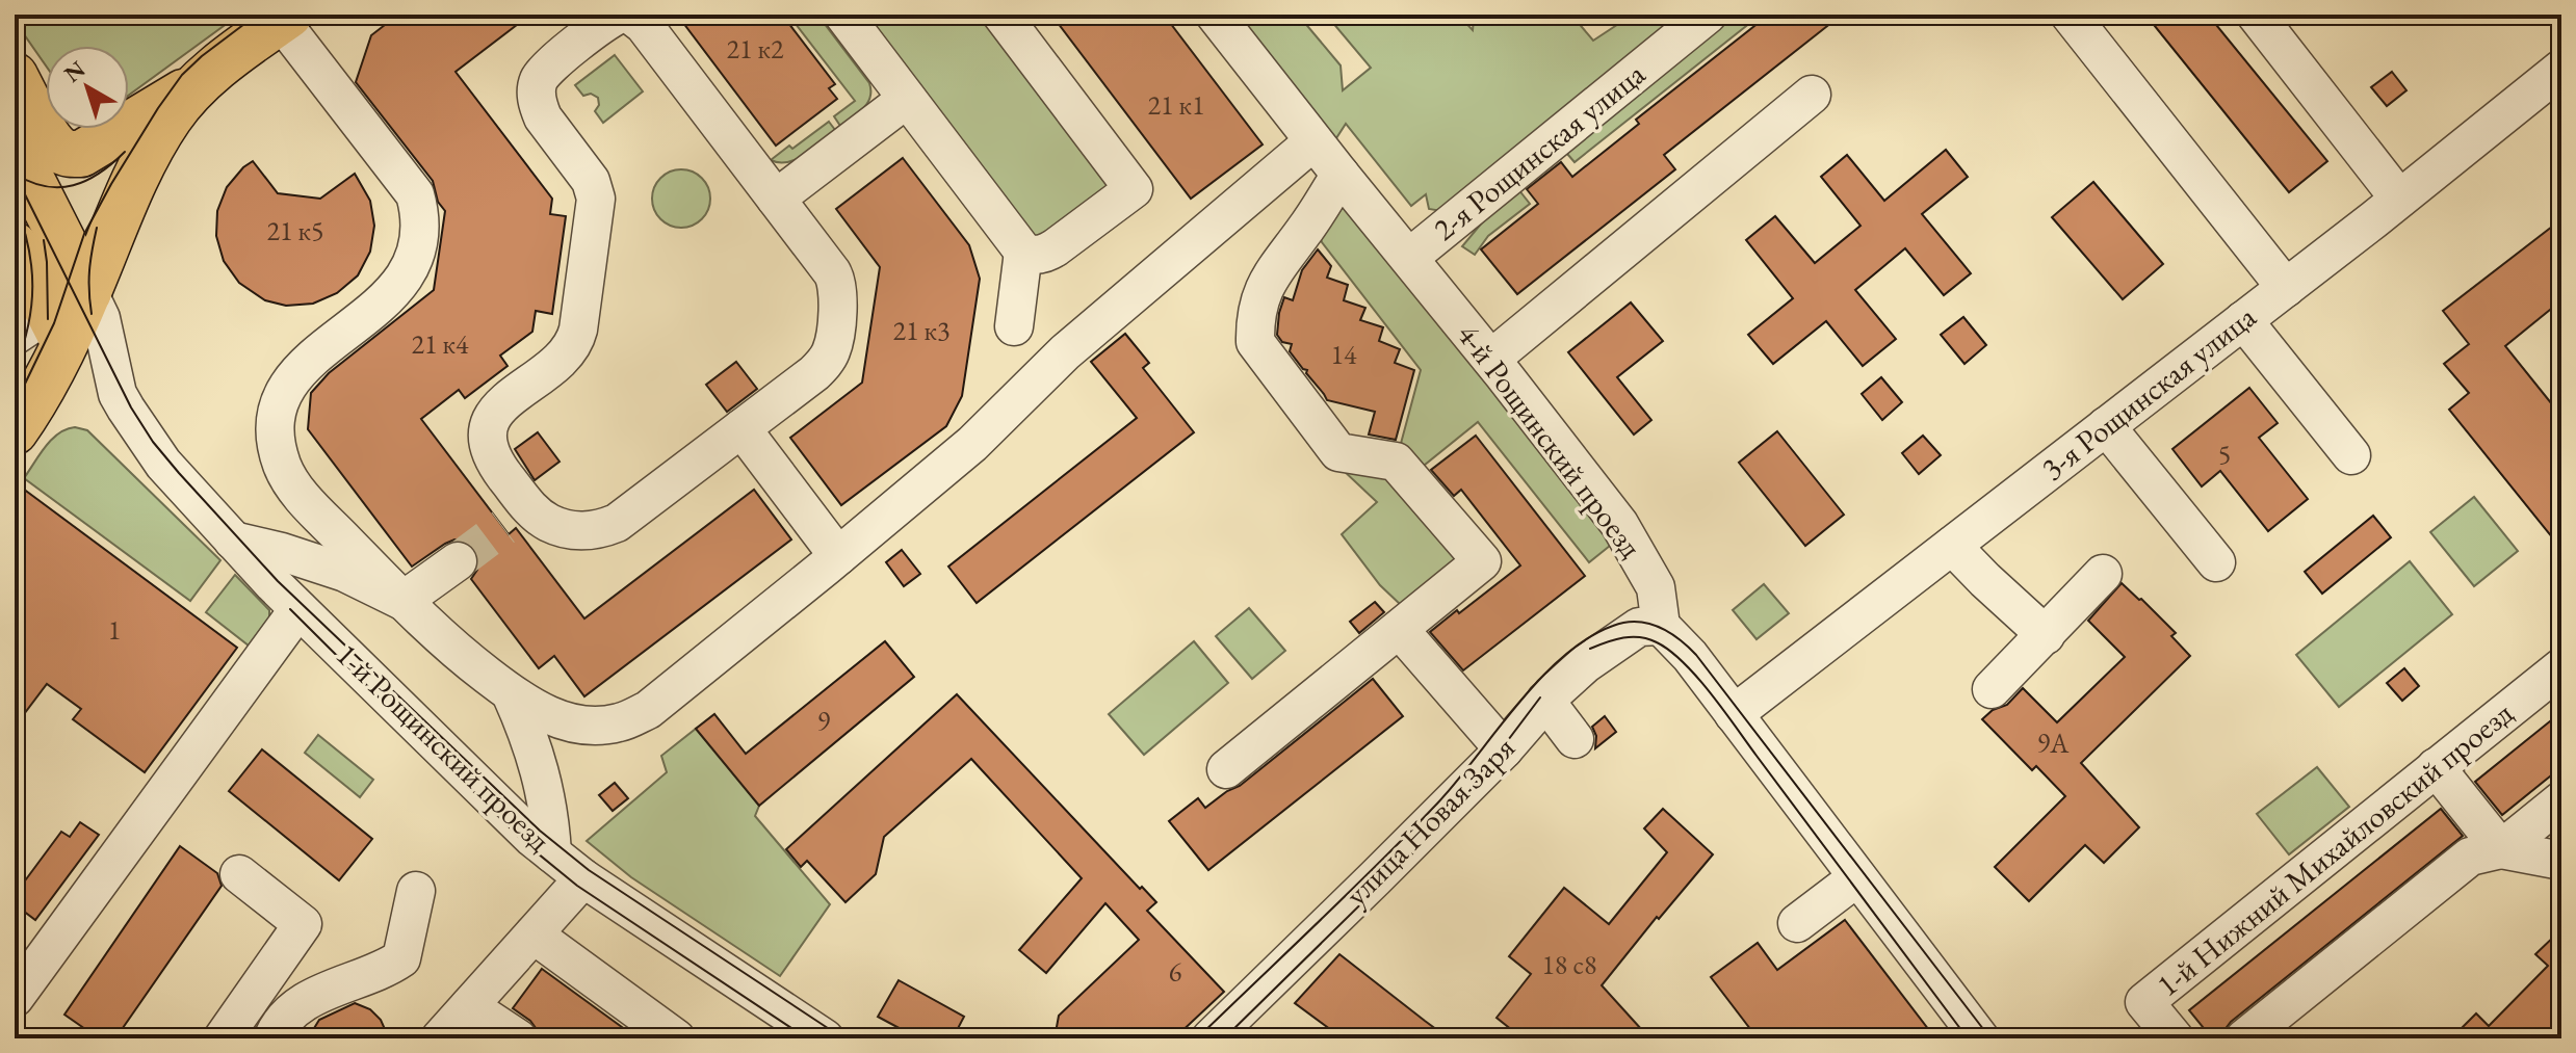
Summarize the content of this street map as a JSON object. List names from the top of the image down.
{
  "streets": {
    "street": [
      "2-я Рощинская улица",
      "3-я Рощинская улица",
      "4-й Рощинский проезд",
      "1-й Рощинский проезд",
      "улица Новая Заря",
      "1-й Нижний Михайловский проезд"
    ]
  },
  "crossings": [
    ["2-я Рощинская улица", "4-й Рощинский проезд"],
    ["4-й Рощинский проезд", "улица Новая Заря"]
  ],
  "house_numbers": [
    "21 к2",
    "21 к1",
    "21 к5",
    "21 к3",
    "21 к4",
    "14",
    "5",
    "1",
    "9",
    "9А",
    "18 с8",
    "6"
  ],
  "north": "top left"
}
